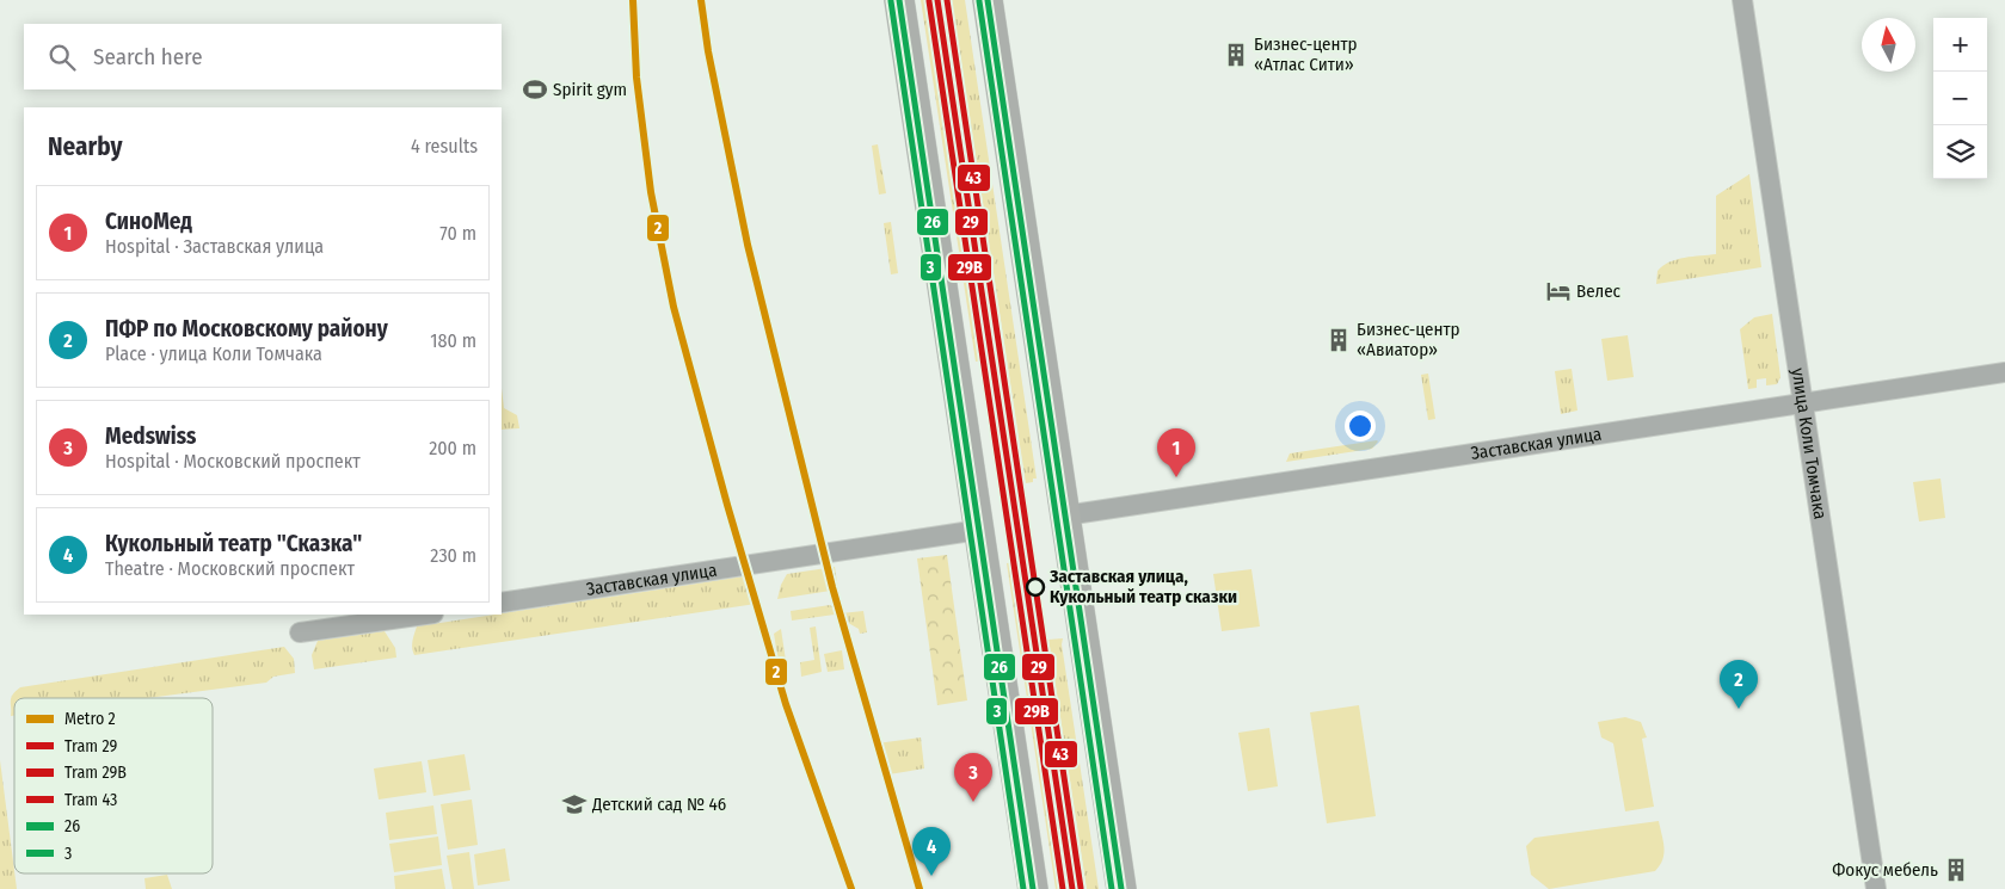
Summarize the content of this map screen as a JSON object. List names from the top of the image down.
{
  "streets": {
    "street": ["Заставская улица", "улица Коли Томчака"]
  },
  "crossings": [
    ["Заставская улица", "улица Коли Томчака"]
  ],
  "places": {
    "building": ["Бизнес-центр «Атлас Сити»", "Бизнес-центр «Авиатор»", "Фокус мебель"],
    "sports": ["Spirit gym"],
    "hotel": ["Велес"],
    "other": ["Заставская улица, Кукольный театр сказки"],
    "school or university": ["Детский сад № 46"]
  },
  "lines": [
    "metro line 2",
    "tram line 29",
    "tram line 43",
    "transit line 26",
    "tram line 29В",
    "transit line 3"
  ],
  "legend": [
    "Metro 2",
    "Tram 29",
    "Tram 29В",
    "Tram 43",
    "26",
    "3"
  ],
  "north": "top",
  "page": {
    "map_buttons": ["+", "−"],
    "search": "Search here",
    "heading": ["Nearby", "4 results"],
    "list": [
      {
        "mark": "1",
        "name": "СиноМед",
        "note": "Hospital · Заставская улица",
        "value": "70 m"
      },
      {
        "mark": "2",
        "name": "ПФР по Московскому району",
        "note": "Place · улица Коли Томчака",
        "value": "180 m"
      },
      {
        "mark": "3",
        "name": "Medswiss",
        "note": "Hospital · Московский проспект",
        "value": "200 m"
      },
      {
        "mark": "4",
        "name": "Кукольный театр \"Сказка\"",
        "note": "Theatre · Московский проспект",
        "value": "230 m"
      }
    ],
    "pins": [
      "1",
      "2",
      "3",
      "4"
    ]
  }
}
